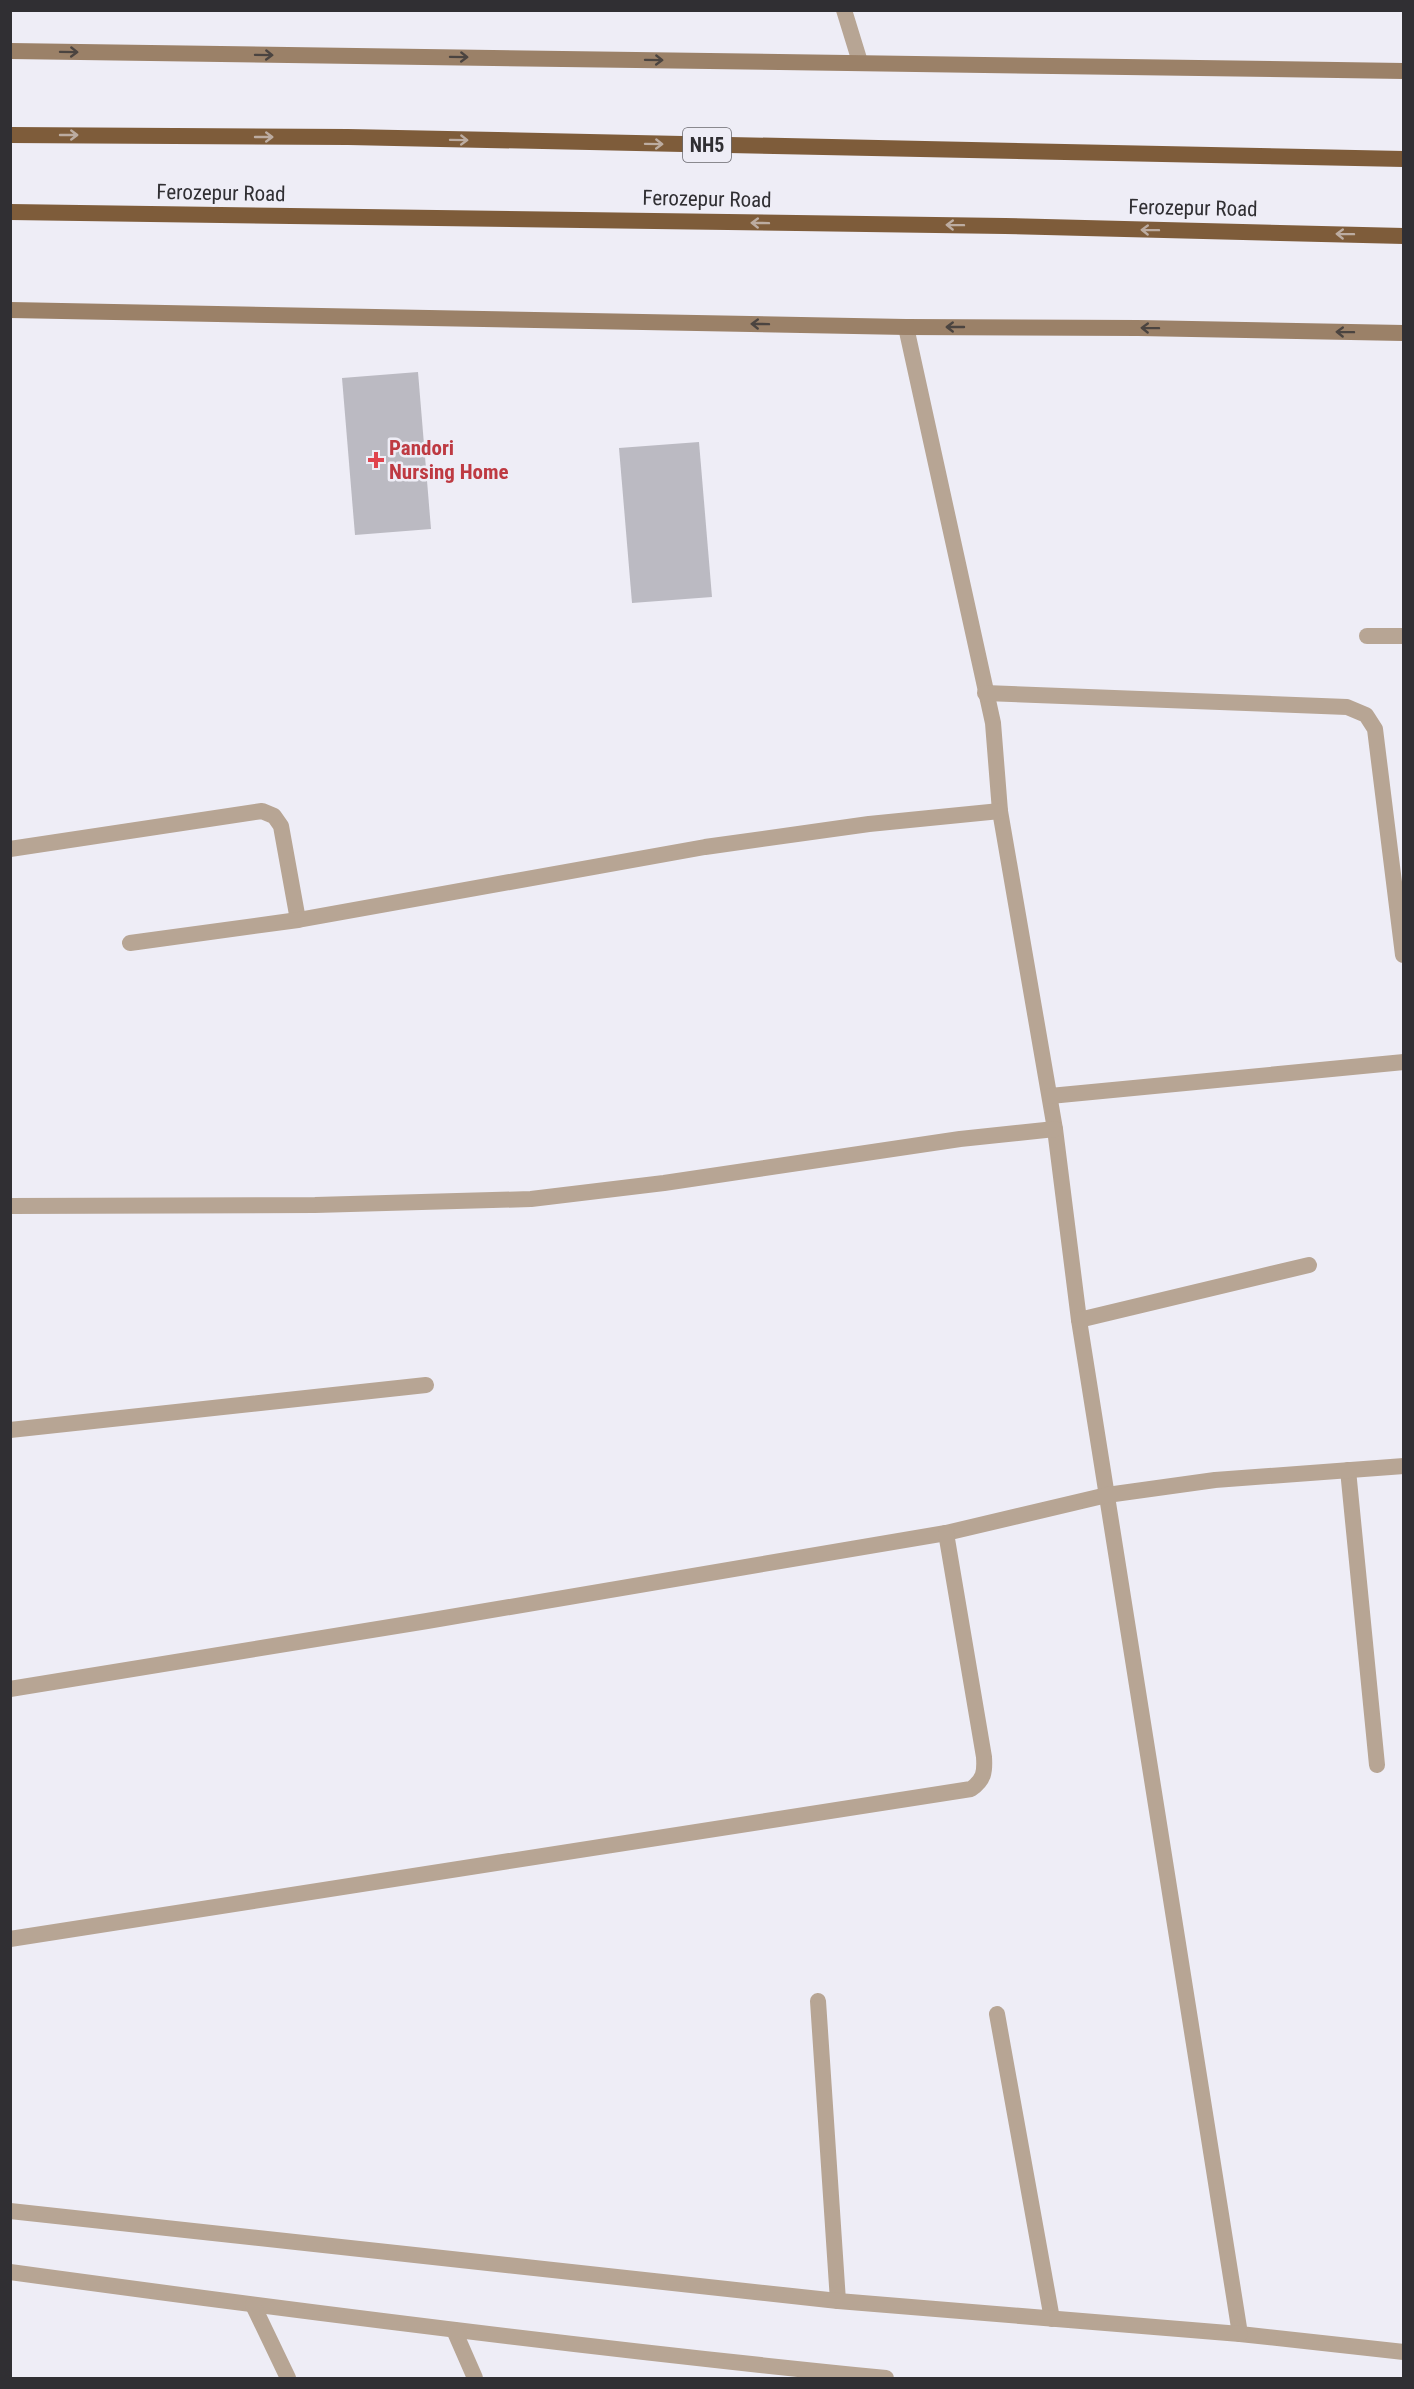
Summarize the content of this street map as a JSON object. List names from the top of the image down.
{
  "streets": {
    "highway": ["NH5", "Ferozepur Road"]
  },
  "places": {
    "health": ["Pandori Nursing Home"]
  }
}
